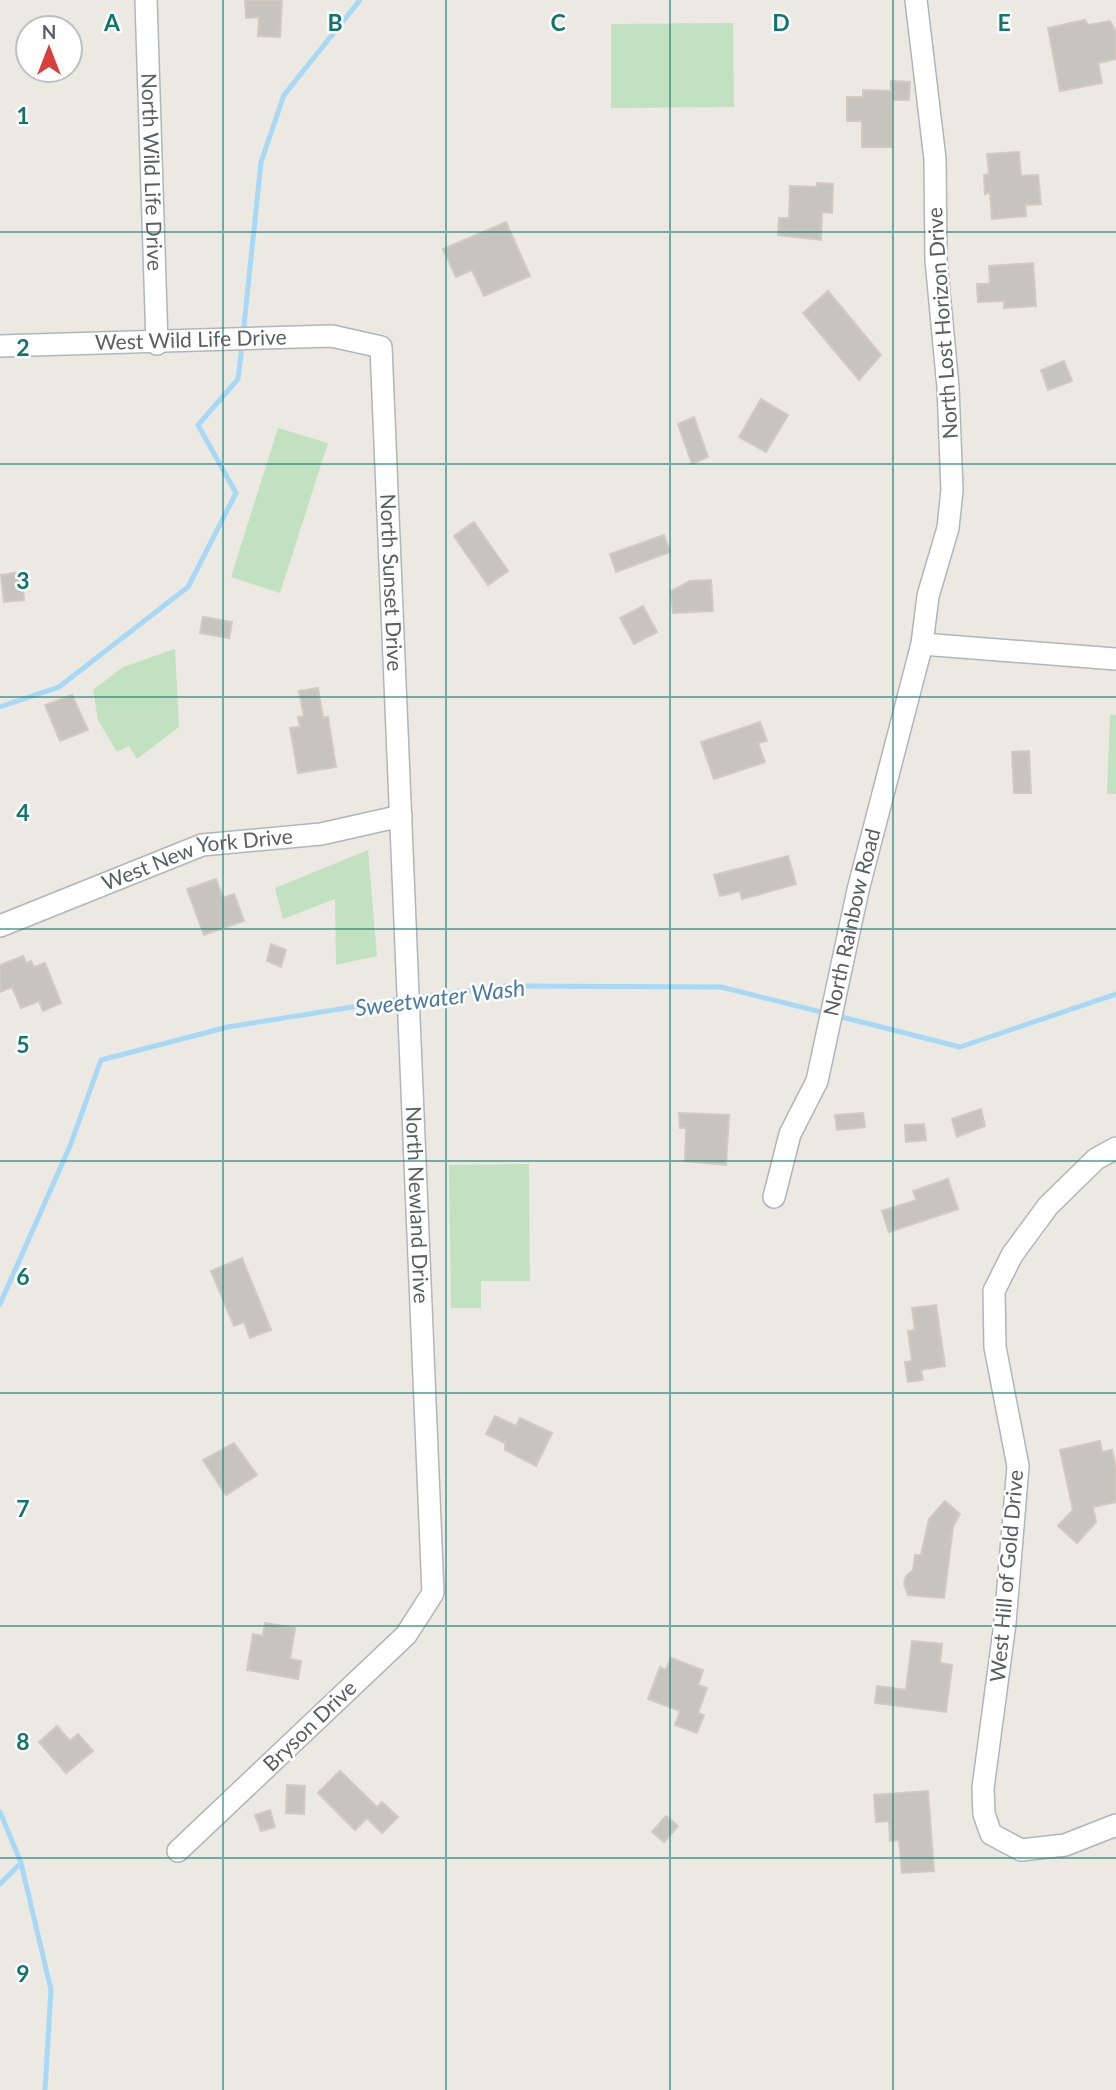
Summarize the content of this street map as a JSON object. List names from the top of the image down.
{
  "streets": {
    "street": [
      "North Wild Life Drive",
      "North Lost Horizon Drive",
      "West Wild Life Drive",
      "North Sunset Drive",
      "West New York Drive",
      "North Rainbow Road",
      "North Newland Drive",
      "West Hill of Gold Drive",
      "Bryson Drive"
    ]
  },
  "crossings": [
    ["North Wild Life Drive", "West Wild Life Drive"],
    ["North Lost Horizon Drive", "North Rainbow Road"],
    ["West Wild Life Drive", "North Sunset Drive"],
    ["North Sunset Drive", "West New York Drive"],
    ["North Sunset Drive", "North Newland Drive"],
    ["West New York Drive", "North Newland Drive"],
    ["North Newland Drive", "Bryson Drive"]
  ],
  "water": ["Sweetwater Wash"],
  "north": "top",
  "grid": {
    "columns": [
      "A",
      "B",
      "C",
      "D",
      "E"
    ],
    "rows": [
      "1",
      "2",
      "3",
      "4",
      "5",
      "6",
      "7",
      "8",
      "9"
    ]
  }
}
